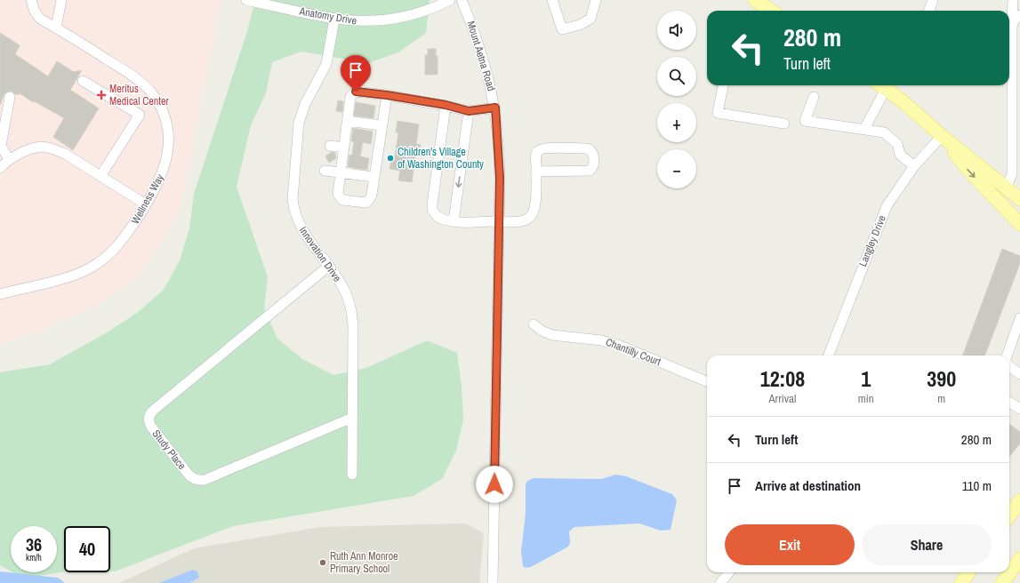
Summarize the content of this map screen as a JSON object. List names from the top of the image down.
{
  "streets": {
    "street": [
      "Anatomy Drive",
      "Mount Aetna Road",
      "Wellness Way",
      "Langley Drive",
      "Innovation Drive",
      "Chantilly Court",
      "Study Place"
    ]
  },
  "crossings": [
    ["Anatomy Drive", "Innovation Drive"],
    ["Innovation Drive", "Study Place"]
  ],
  "places": {
    "health": ["Meritus Medical Center"],
    "other": ["Children's Village of Washington County", "Ruth Ann Monroe Primary School"]
  },
  "page": {
    "map_buttons": ["+", "−"],
    "turn": ["280 m", "Turn left"],
    "eta": [
      "12:08",
      "Arrival",
      "1",
      "min",
      "390",
      "m"
    ],
    "list": [
      {
        "name": "Turn left",
        "value": "280 m"
      },
      {
        "name": "Arrive at destination",
        "value": "110 m"
      }
    ],
    "buttons": ["Exit", "Share"],
    "speed": "36 km/h",
    "limit": "40"
  }
}
